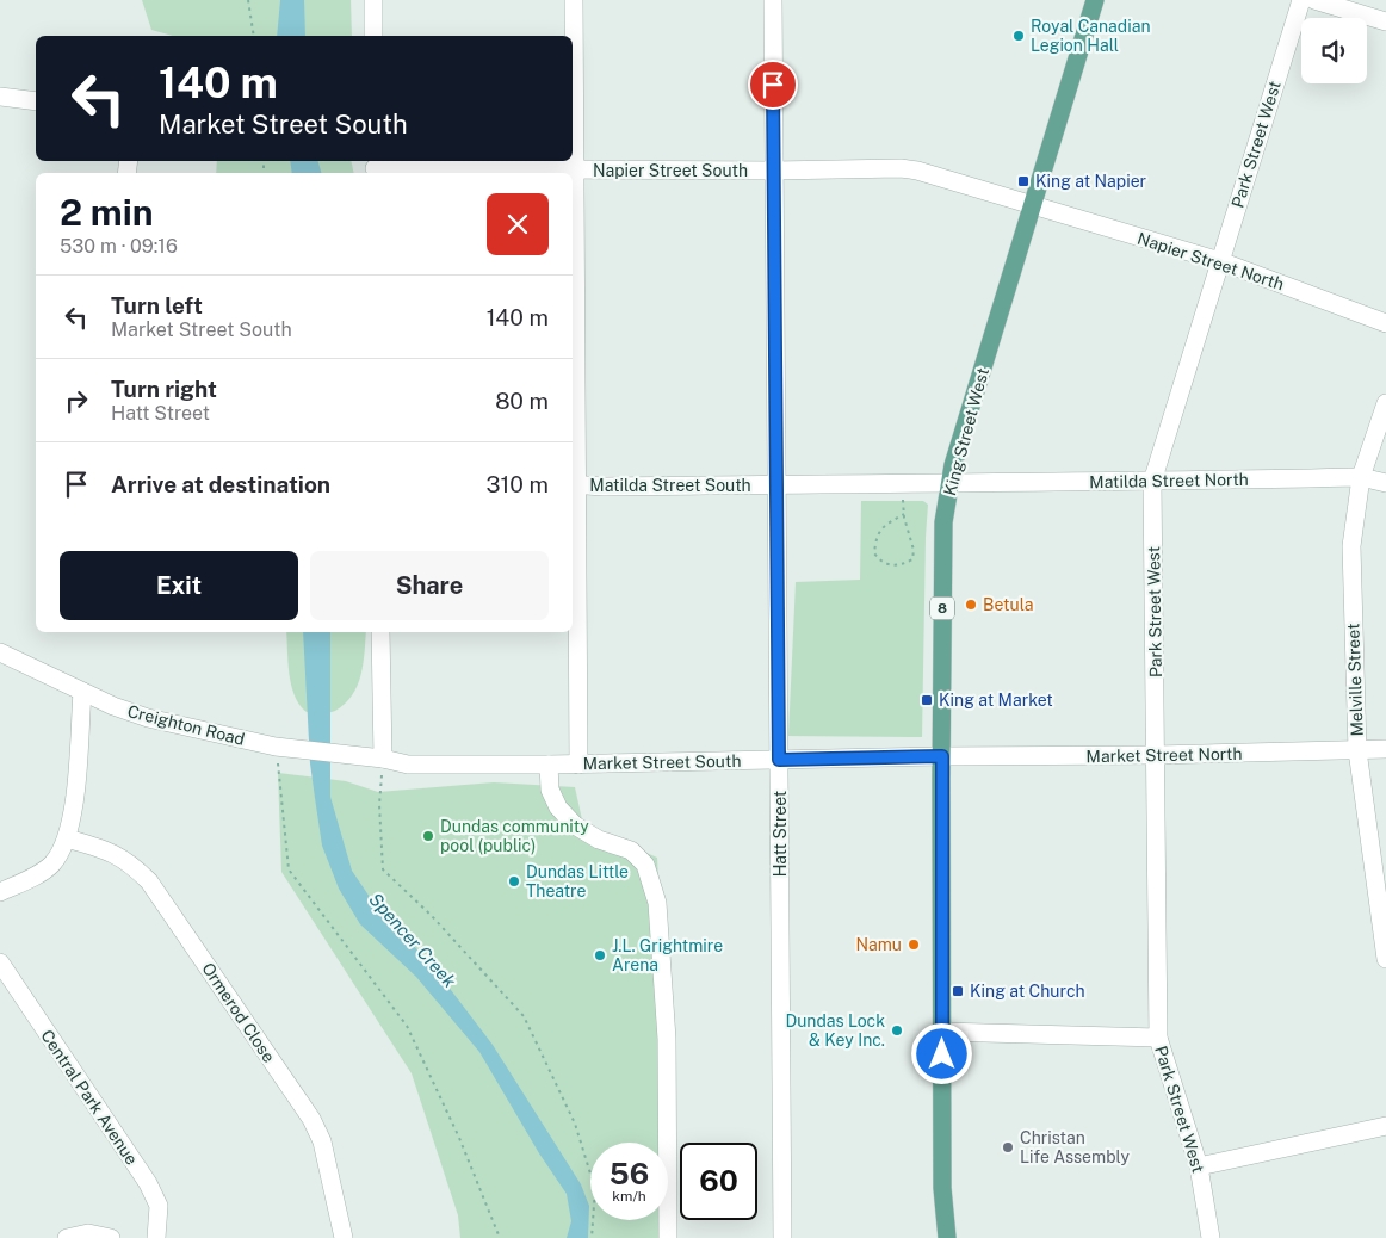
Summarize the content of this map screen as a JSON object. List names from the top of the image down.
{
  "streets": {
    "main road": ["King Street West", "8"],
    "street": [
      "Park Street West",
      "Napier Street South",
      "Napier Street North",
      "Matilda Street North",
      "Matilda Street South",
      "Melville Street",
      "Creighton Road",
      "Market Street North",
      "Market Street South",
      "Hatt Street",
      "Ormerod Close",
      "Central Park Avenue"
    ]
  },
  "crossings": [
    ["Park Street West", "Napier Street North"],
    ["Park Street West", "Matilda Street North"],
    ["Park Street West", "Market Street North"],
    ["Napier Street South", "Napier Street North"],
    ["Napier Street South", "King Street West"],
    ["Napier Street South", "Hatt Street"],
    ["Napier Street North", "King Street West"],
    ["King Street West", "Matilda Street North"],
    ["King Street West", "Matilda Street South"],
    ["King Street West", "Market Street North"],
    ["King Street West", "Market Street South"],
    ["Matilda Street North", "Matilda Street South"],
    ["Matilda Street North", "Melville Street"],
    ["Matilda Street South", "Hatt Street"],
    ["Melville Street", "Market Street North"],
    ["Creighton Road", "Market Street South"],
    ["Market Street North", "Market Street South"],
    ["Market Street South", "Hatt Street"]
  ],
  "water": ["Spencer Creek"],
  "places": {
    "other": [
      "Royal Canadian Legion Hall",
      "Betula",
      "Dundas community pool (public)",
      "Dundas Little Theatre",
      "Namu",
      "J.L. Grightmire Arena",
      "Dundas Lock & Key Inc.",
      "Christan Life Assembly"
    ],
    "transit": ["King at Napier", "King at Market", "King at Church"]
  },
  "page": {
    "turn": ["140 m", "Market Street South"],
    "heading": ["2 min", "530 m · 09:16"],
    "list": [
      {
        "name": "Turn left",
        "note": "Market Street South",
        "value": "140 m"
      },
      {
        "name": "Turn right",
        "note": "Hatt Street",
        "value": "80 m"
      },
      {
        "name": "Arrive at destination",
        "value": "310 m"
      }
    ],
    "buttons": ["Exit", "Share"],
    "speed": "56 km/h",
    "limit": "60"
  }
}
